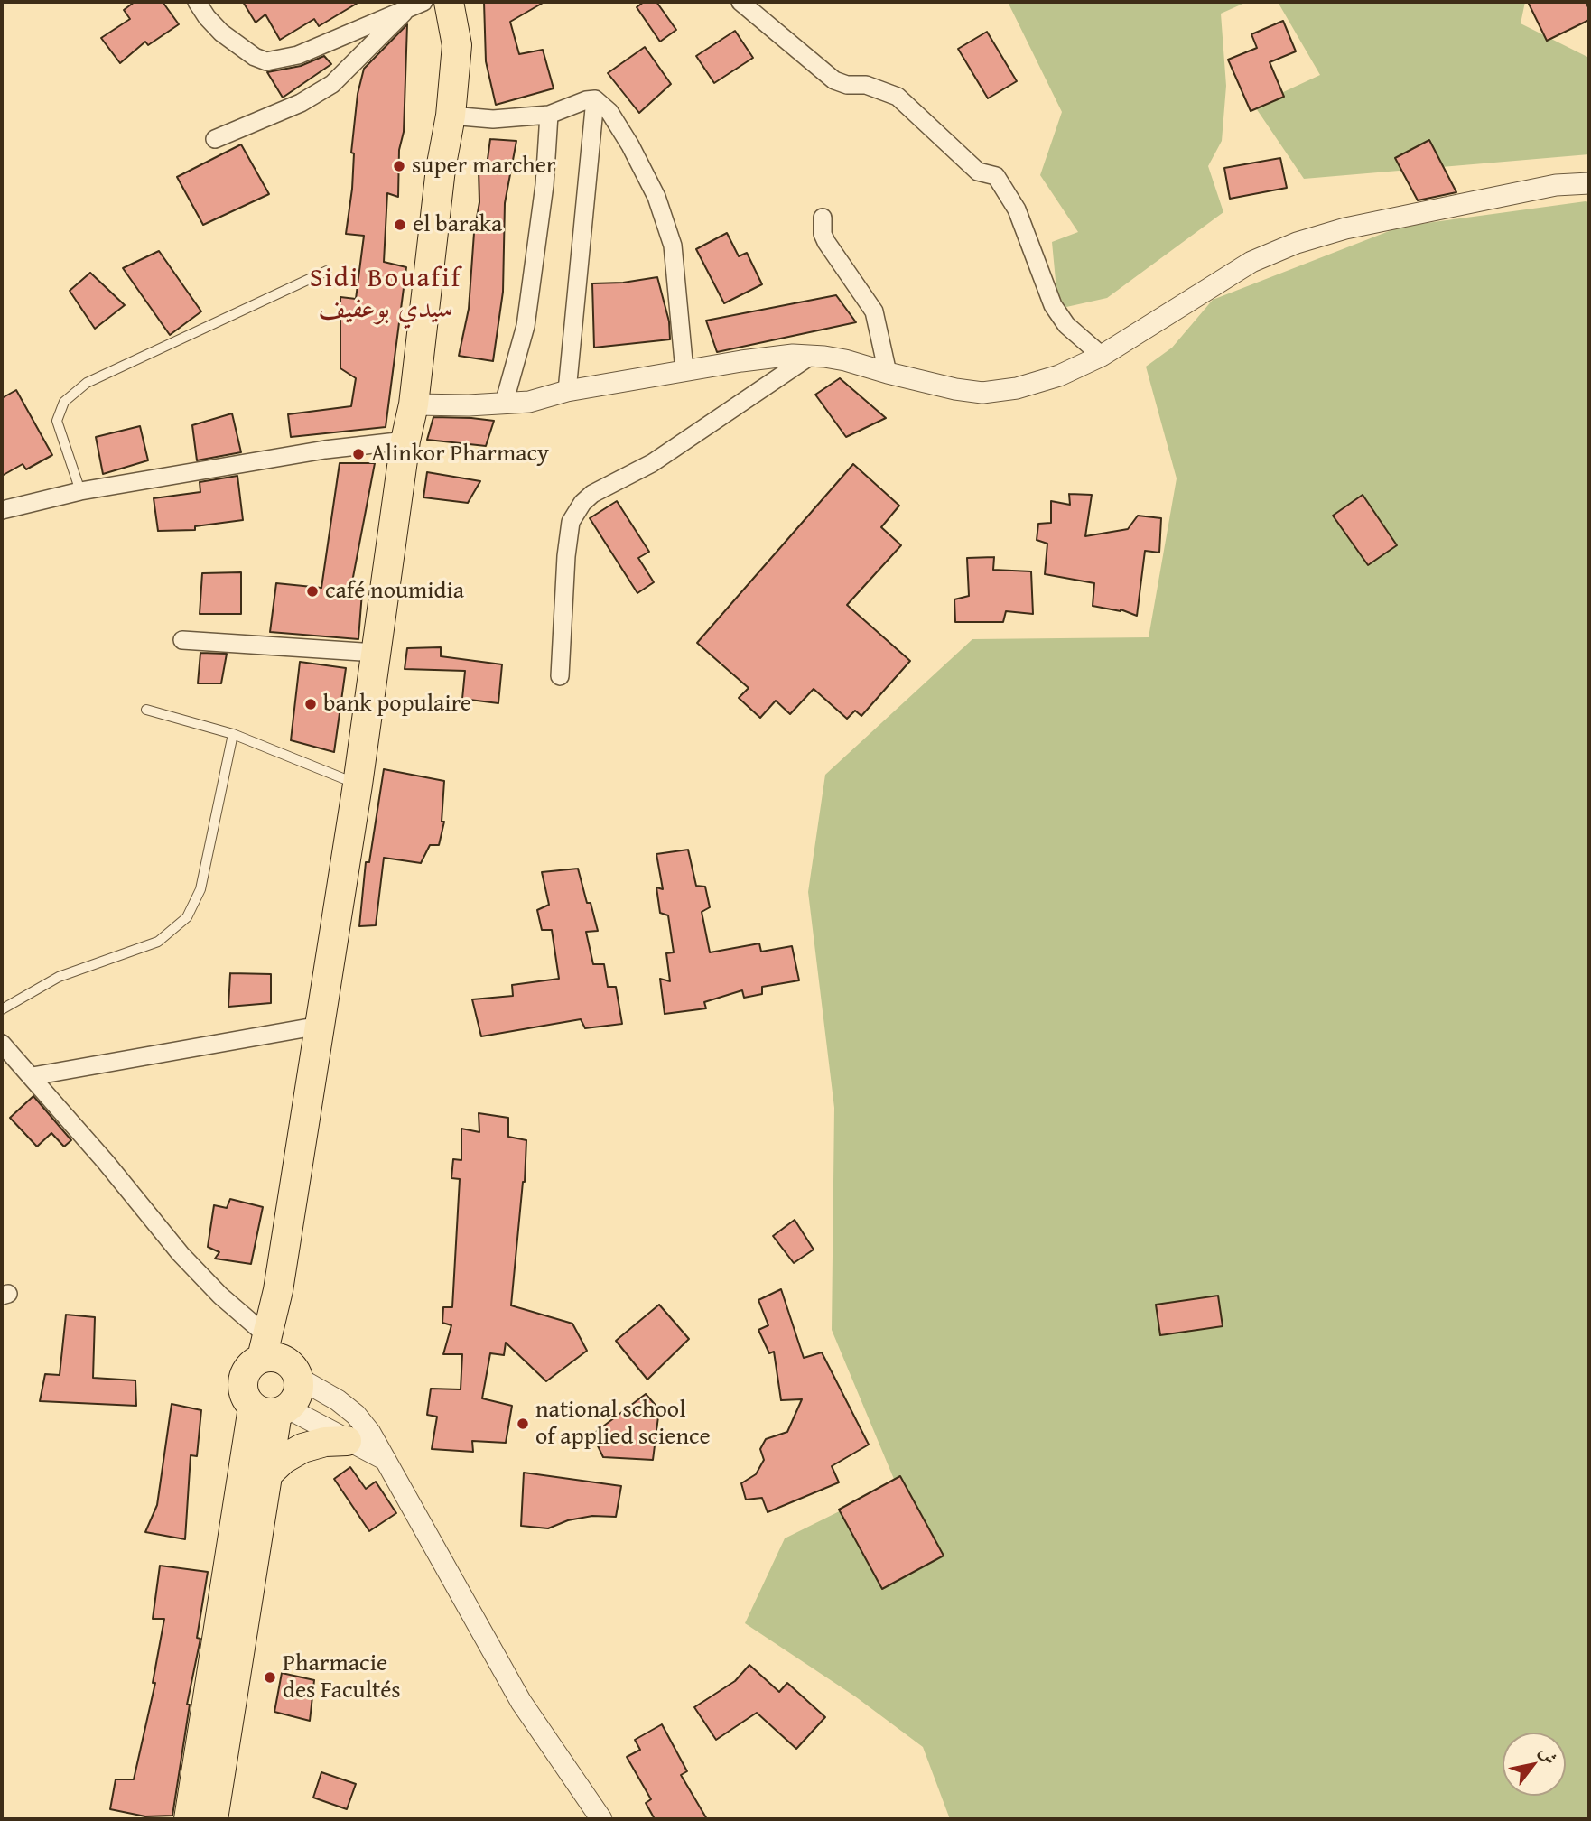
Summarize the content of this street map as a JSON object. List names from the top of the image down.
{
  "districts": ["Sidi Bouafif سيدي بوعفيف"],
  "places": [
    "super marcher",
    "el baraka",
    "Alinkor Pharmacy",
    "café noumidia",
    "bank populaire",
    "national school of applied science",
    "Pharmacie des Facultés"
  ],
  "north": "top right"
}
